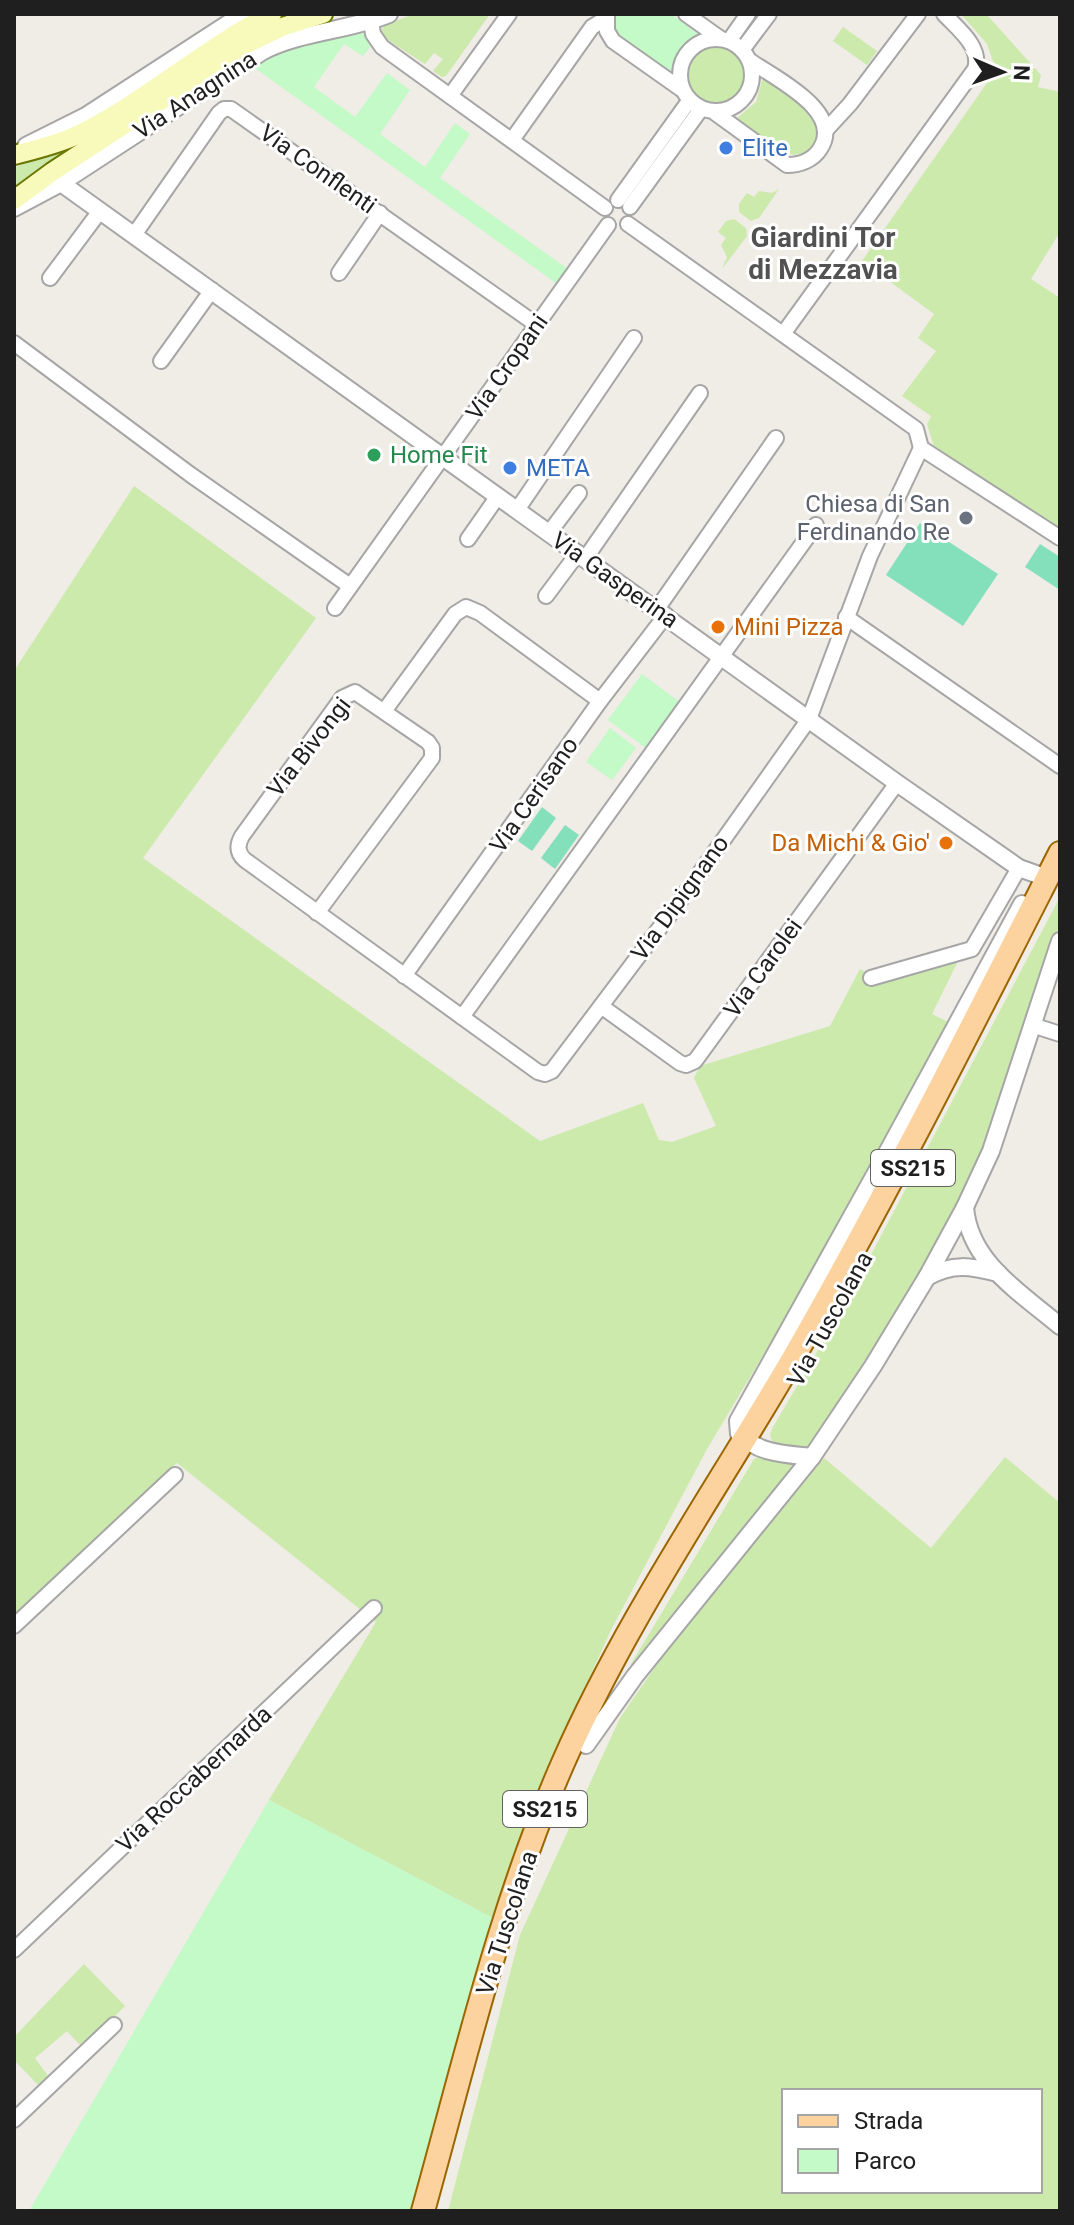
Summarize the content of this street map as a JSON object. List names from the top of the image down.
{
  "streets": {
    "main road": ["Via Anagnina", "SS215", "Via Tuscolana"],
    "street": [
      "Via Conflenti",
      "Via Cropani",
      "Via Gasperina",
      "Via Bivongi",
      "Via Cerisano",
      "Via Dipignano",
      "Via Carolei",
      "Via Roccabernarda"
    ]
  },
  "crossings": [
    ["Via Anagnina", "Via Gasperina"],
    ["Via Conflenti", "Via Cropani"],
    ["Via Conflenti", "Via Gasperina"],
    ["Via Cropani", "Via Gasperina"],
    ["Via Gasperina", "Via Cerisano"],
    ["Via Gasperina", "Via Dipignano"],
    ["Via Gasperina", "Via Carolei"],
    ["Via Gasperina", "Via Tuscolana"],
    ["Via Bivongi", "Via Cerisano"],
    ["Via Bivongi", "Via Dipignano"],
    ["Via Dipignano", "Via Carolei"]
  ],
  "districts": ["Giardini Tor di Mezzavia"],
  "places": [
    "Elite",
    "Home Fit",
    "META",
    "Chiesa di San Ferdinando Re",
    "Mini Pizza",
    "Da Michi & Gio'"
  ],
  "legend": ["Strada", "Parco"],
  "north": "right"
}
